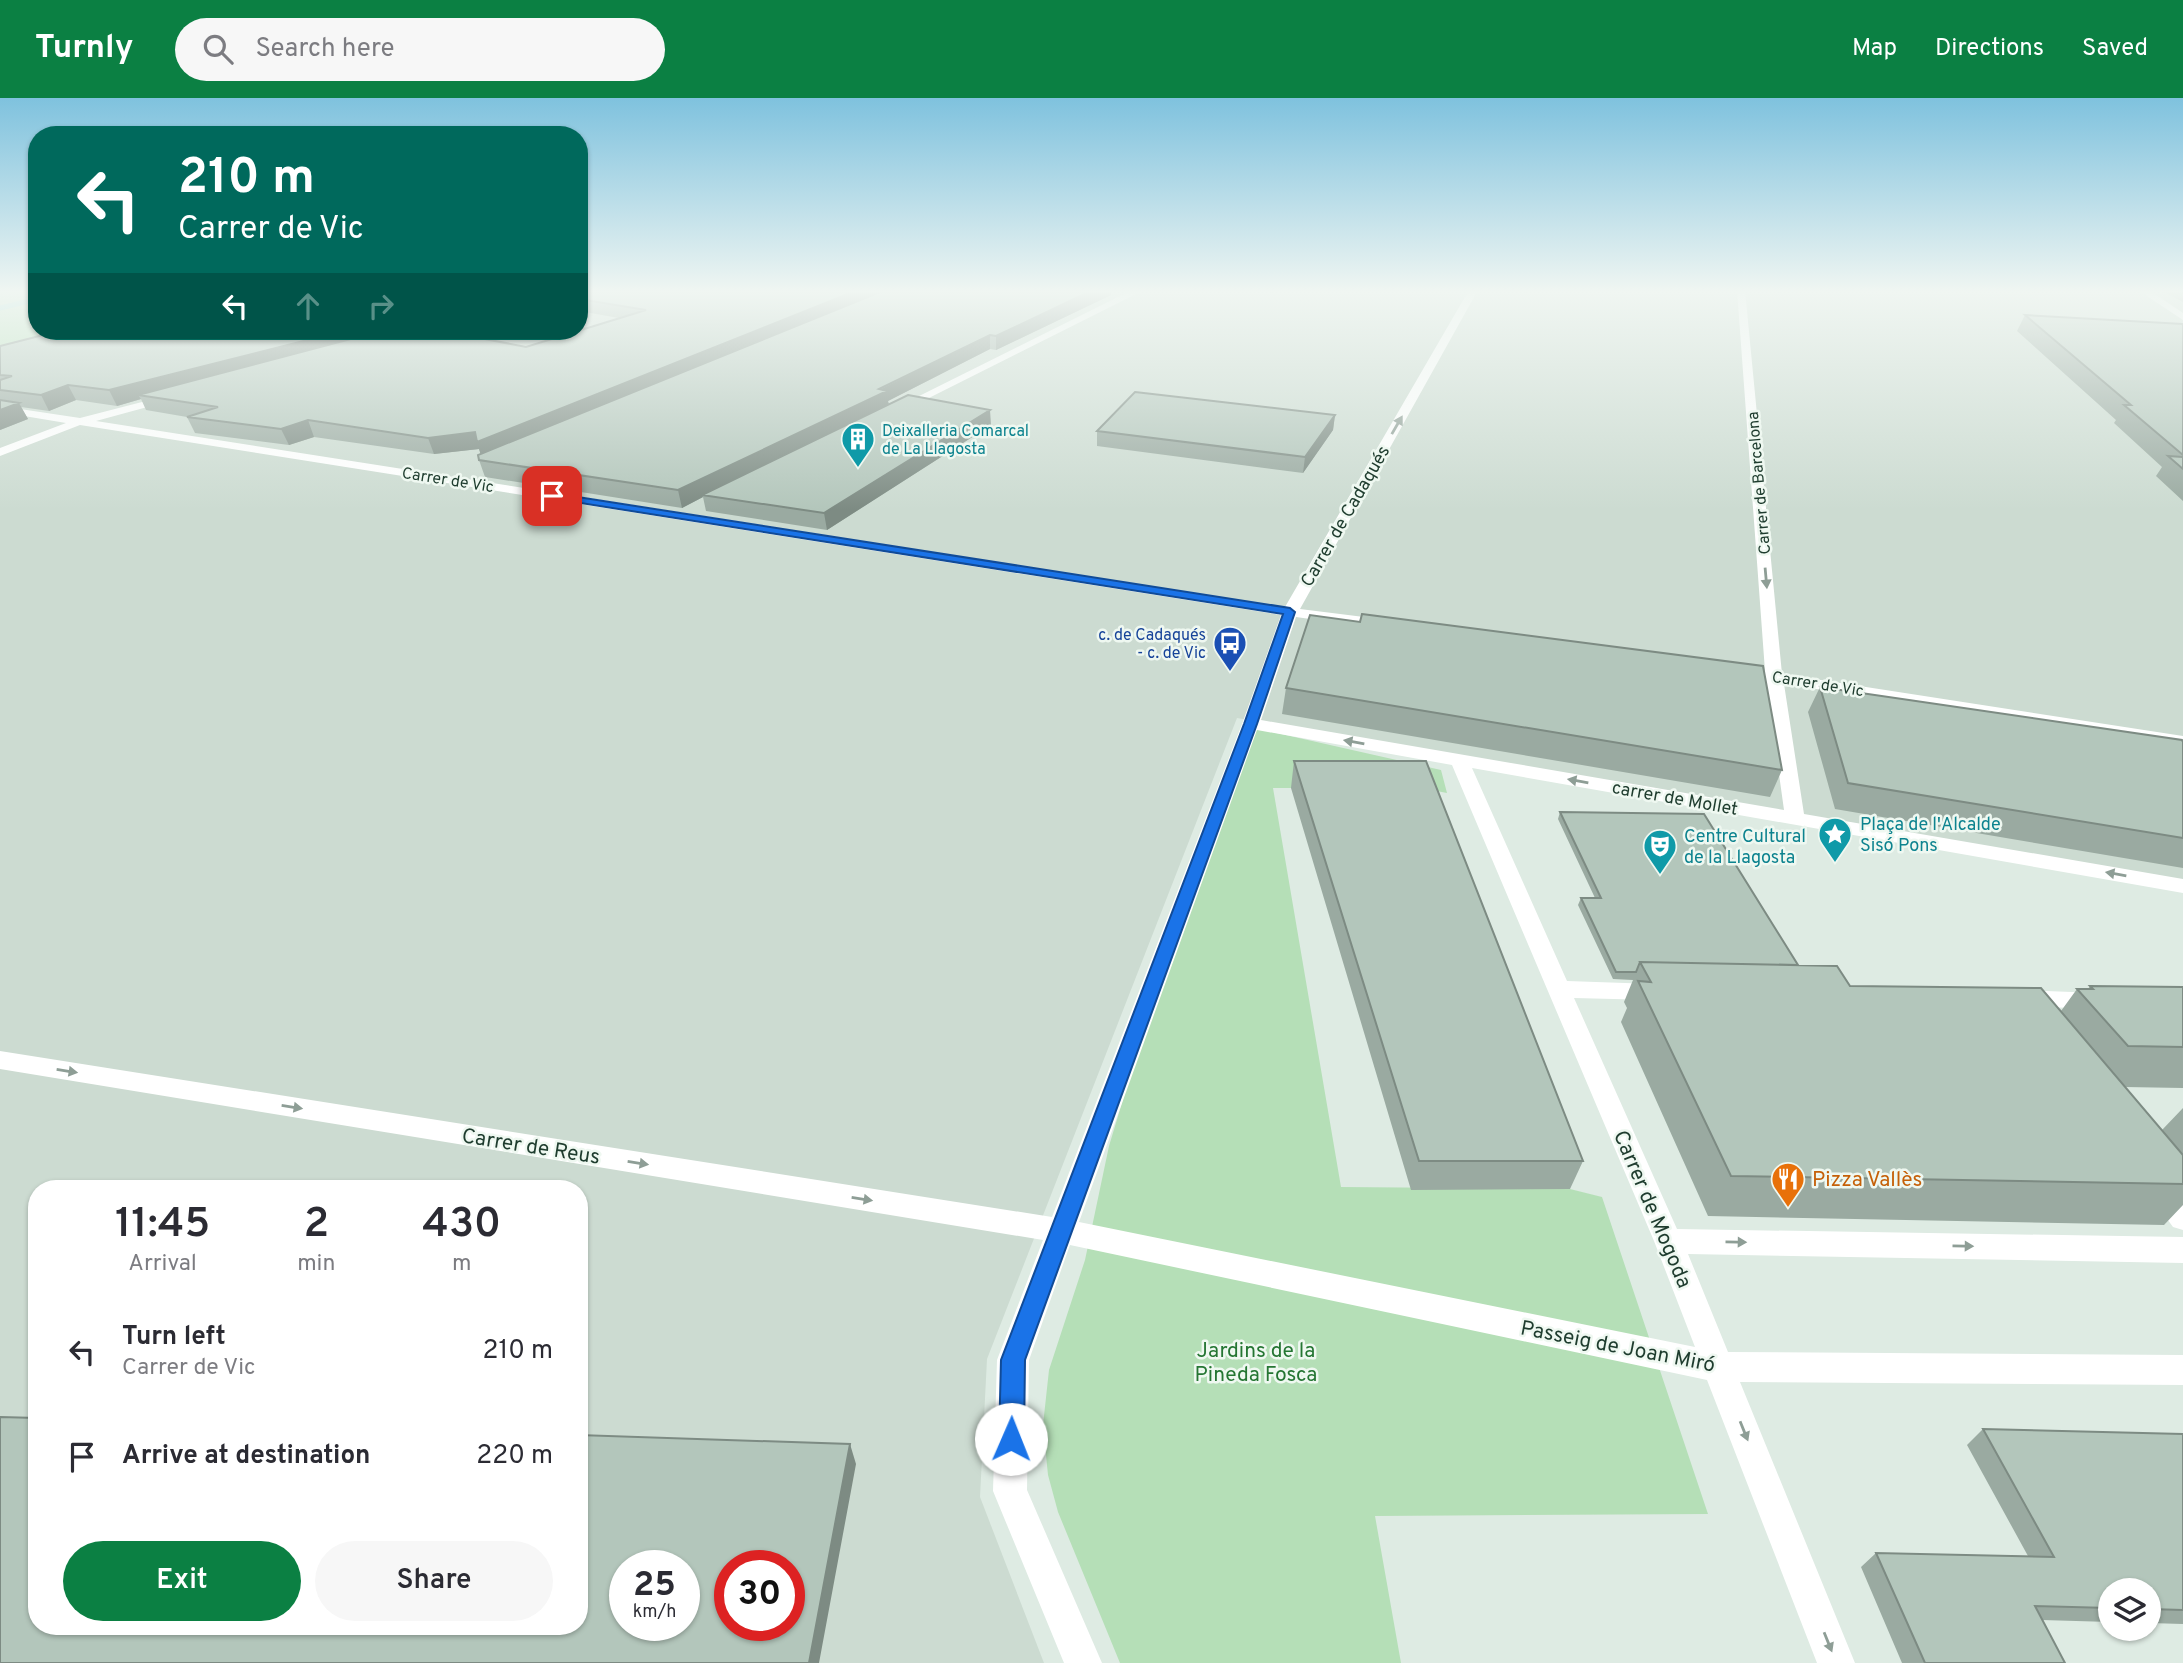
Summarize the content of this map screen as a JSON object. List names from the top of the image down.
{
  "streets": {
    "street": [
      "Carrer de Vic",
      "Carrer de Barcelona",
      "Carrer de Cadaqués",
      "carrer de Mollet",
      "Carrer de Reus",
      "Carrer de Mogoda",
      "Passeig de Joan Miró"
    ]
  },
  "crossings": [
    ["Carrer de Vic", "Carrer de Barcelona"],
    ["Carrer de Vic", "Carrer de Cadaqués"],
    ["Carrer de Barcelona", "carrer de Mollet"],
    ["Carrer de Cadaqués", "carrer de Mollet"],
    ["Carrer de Cadaqués", "Carrer de Reus"],
    ["Carrer de Cadaqués", "Passeig de Joan Miró"],
    ["carrer de Mollet", "Carrer de Mogoda"],
    ["Carrer de Reus", "Passeig de Joan Miró"],
    ["Carrer de Mogoda", "Passeig de Joan Miró"]
  ],
  "one_way": ["Carrer de Barcelona", "carrer de Mollet", "Carrer de Reus"],
  "parks": ["Jardins de la Pineda Fosca"],
  "places": {
    "building": ["Deixalleria Comarcal de La Llagosta"],
    "bus stop": ["c. de Cadaqués - c. de Vic"],
    "place": ["Plaça de l'Alcalde Sisó Pons"],
    "theatre": ["Centre Cultural de la Llagosta"],
    "restaurant": ["Pizza Vallès"]
  },
  "page": {
    "header": "Turnly",
    "search": "Search here",
    "nav": ["Map", "Directions", "Saved"],
    "turn": ["210 m", "Carrer de Vic"],
    "eta": [
      "11:45",
      "Arrival",
      "2",
      "min",
      "430",
      "m"
    ],
    "list": [
      {
        "name": "Turn left",
        "note": "Carrer de Vic",
        "value": "210 m"
      },
      {
        "name": "Arrive at destination",
        "value": "220 m"
      }
    ],
    "buttons": ["Exit", "Share"],
    "speed": "25 km/h",
    "limit": "30"
  }
}
